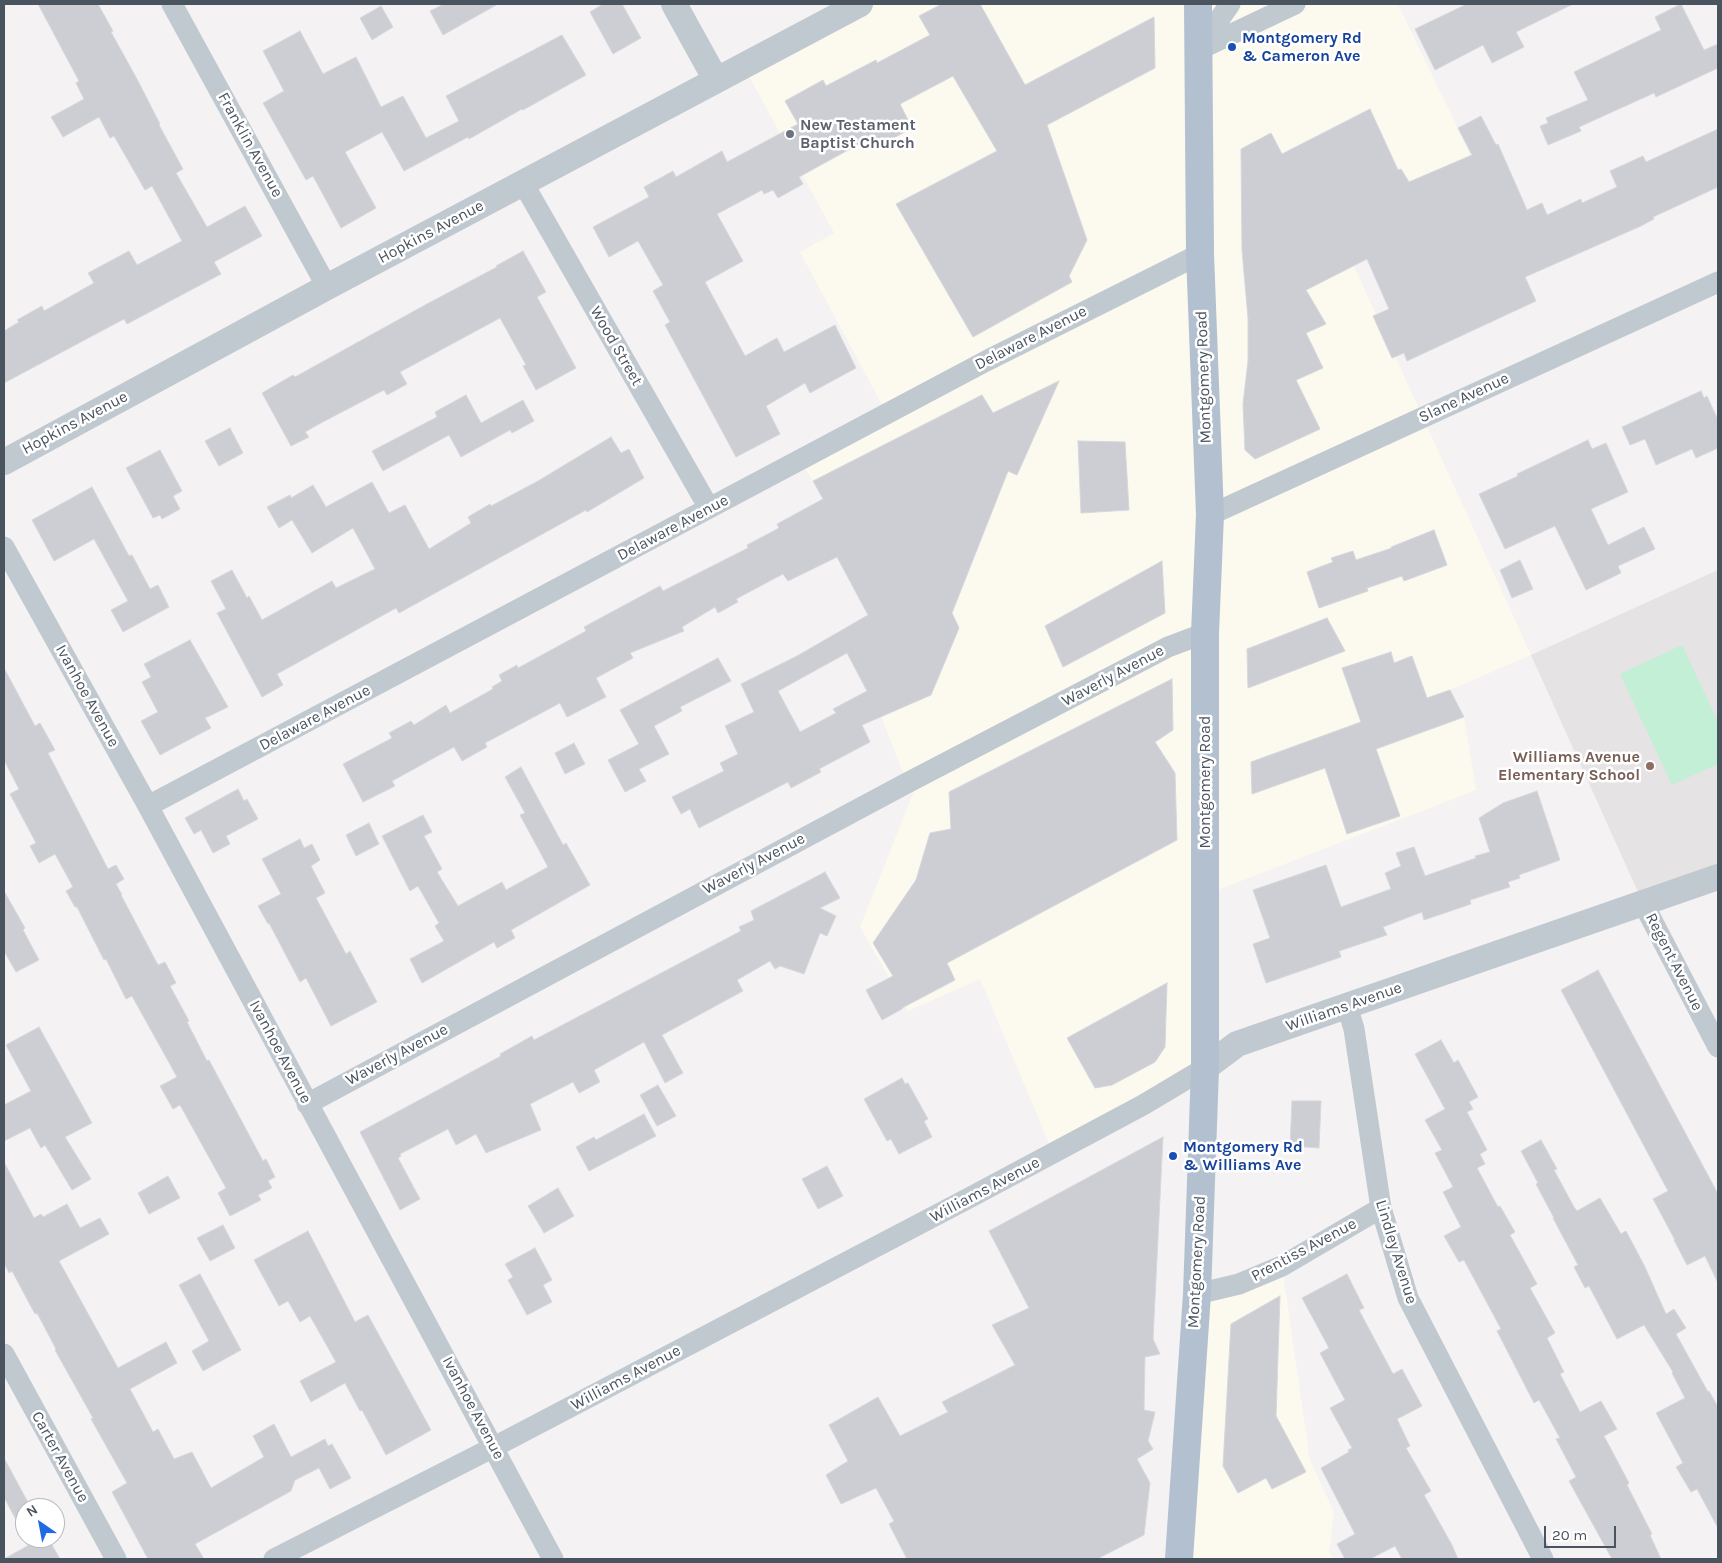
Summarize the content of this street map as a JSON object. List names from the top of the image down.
{
  "streets": {
    "main road": ["Montgomery Road"],
    "street": [
      "Franklin Avenue",
      "Hopkins Avenue",
      "Delaware Avenue",
      "Wood Street",
      "Slane Avenue",
      "Waverly Avenue",
      "Ivanhoe Avenue",
      "Regent Avenue",
      "Williams Avenue",
      "Prentiss Avenue",
      "Lindley Avenue",
      "Carter Avenue"
    ]
  },
  "crossings": [
    ["Franklin Avenue", "Hopkins Avenue"],
    ["Hopkins Avenue", "Wood Street"],
    ["Delaware Avenue", "Wood Street"],
    ["Delaware Avenue", "Montgomery Road"],
    ["Delaware Avenue", "Ivanhoe Avenue"],
    ["Montgomery Road", "Slane Avenue"],
    ["Montgomery Road", "Waverly Avenue"],
    ["Montgomery Road", "Williams Avenue"],
    ["Montgomery Road", "Prentiss Avenue"],
    ["Waverly Avenue", "Ivanhoe Avenue"],
    ["Ivanhoe Avenue", "Williams Avenue"],
    ["Regent Avenue", "Williams Avenue"],
    ["Williams Avenue", "Lindley Avenue"],
    ["Prentiss Avenue", "Lindley Avenue"]
  ],
  "places": [
    "Montgomery Rd & Cameron Ave",
    "New Testament Baptist Church",
    "Williams Avenue Elementary School",
    "Montgomery Rd & Williams Ave"
  ],
  "scale_bar": "20 m",
  "north": "top left"
}
